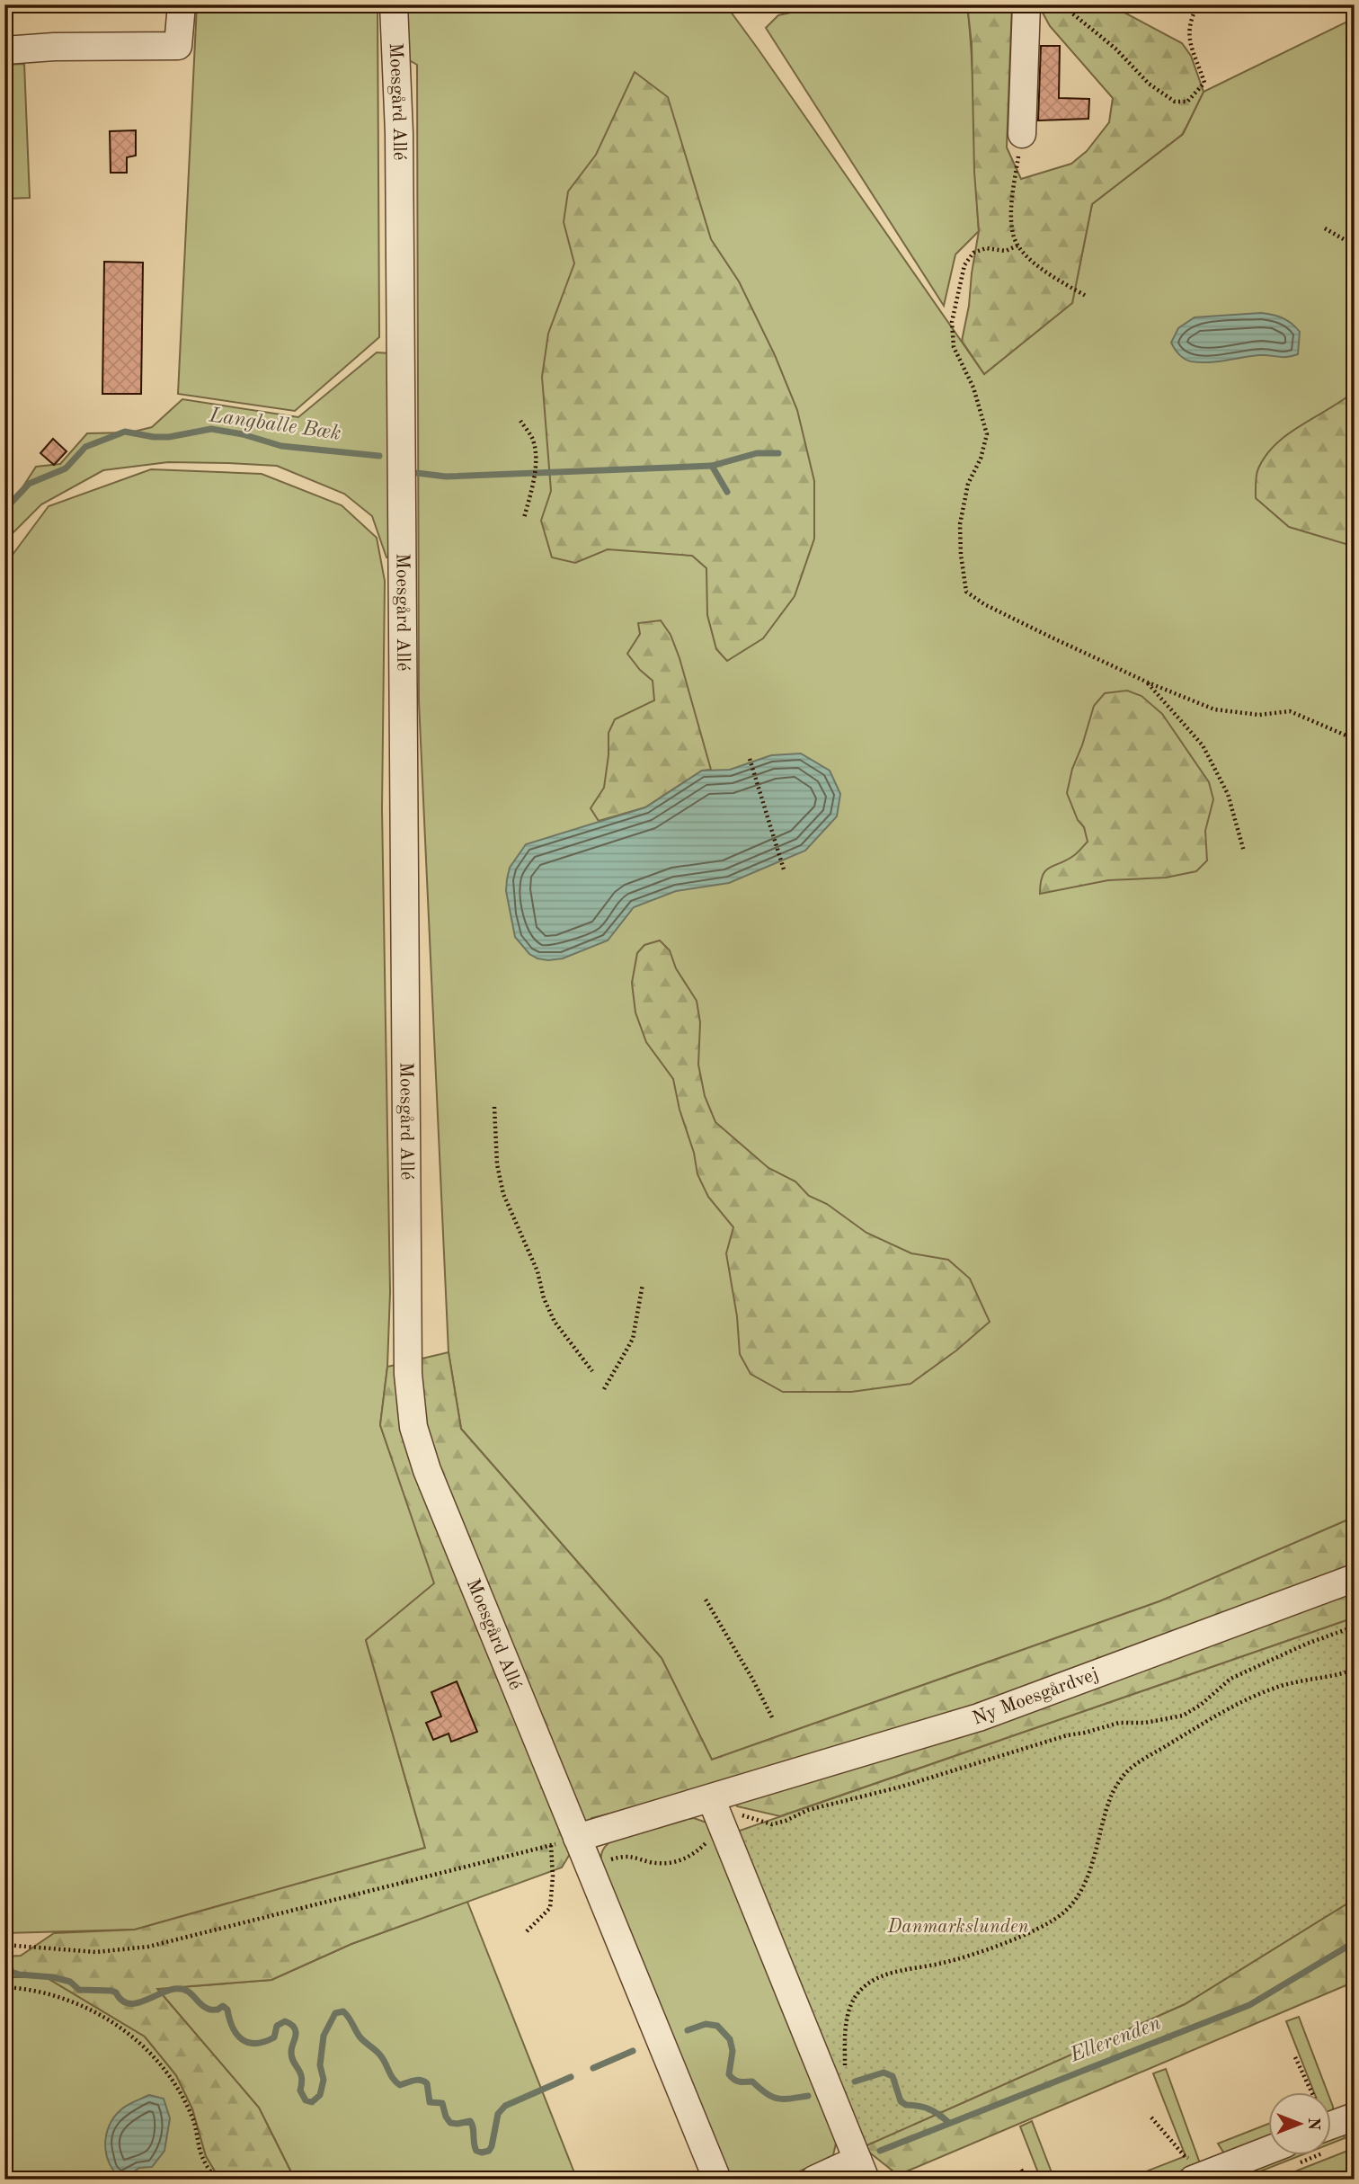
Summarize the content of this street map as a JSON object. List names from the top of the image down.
{
  "streets": {
    "street": ["Moesgård Allé", "Ny Moesgårdvej"]
  },
  "crossings": [
    ["Moesgård Allé", "Ny Moesgårdvej"]
  ],
  "water": ["Langballe Bæk", "Ellerenden"],
  "parks": ["Danmarkslunden"],
  "north": "right"
}
